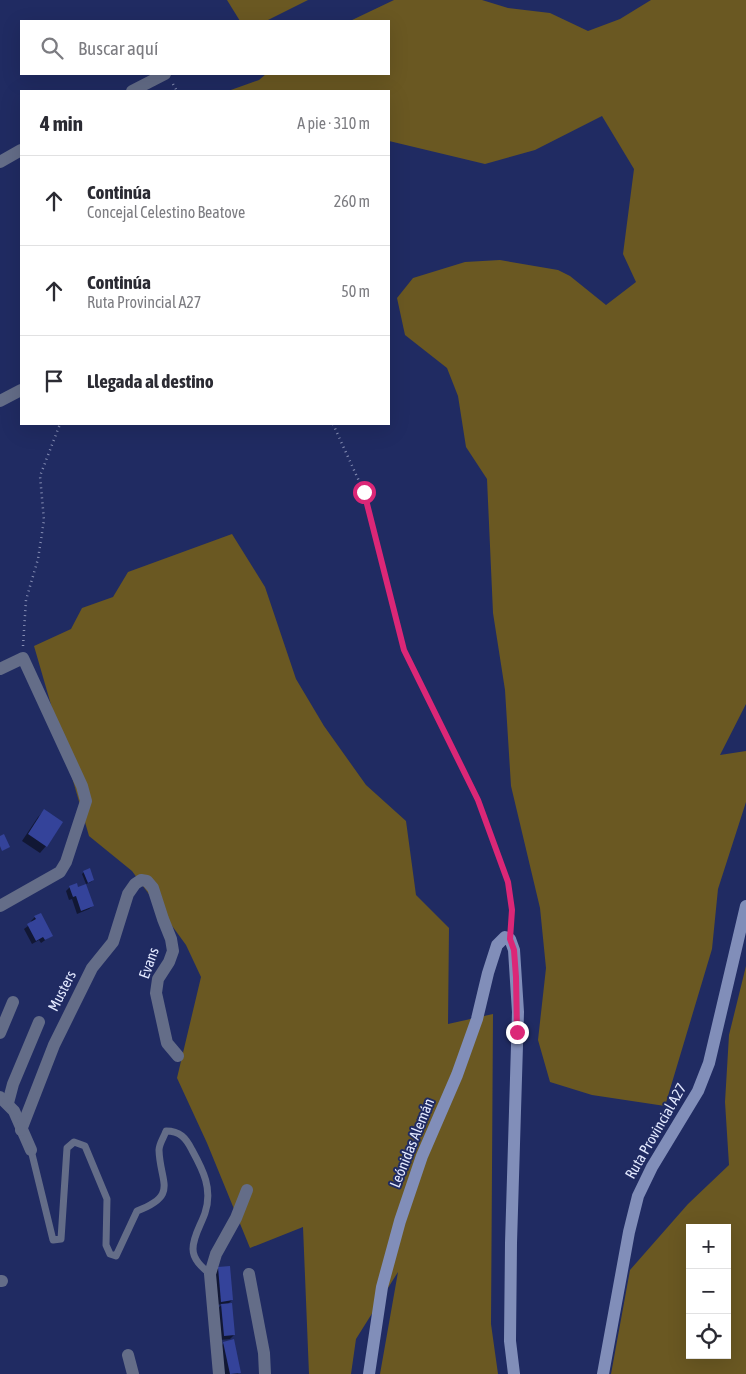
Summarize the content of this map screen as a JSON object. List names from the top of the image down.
{
  "streets": {
    "street": [
      "Evans",
      "Musters",
      "Ruta Provincial A27",
      "Leónidas Alemán"
    ]
  },
  "crossings": [
    ["Evans", "Musters"]
  ],
  "page": {
    "search": "Buscar aquí",
    "heading": ["4 min", "A pie · 310 m"],
    "list": [
      ["Continúa", "Concejal Celestino Beatove", "260 m"],
      ["Continúa", "Ruta Provincial A27", "50 m"],
      "Llegada al destino"
    ],
    "map_buttons": ["+", "−"]
  }
}
